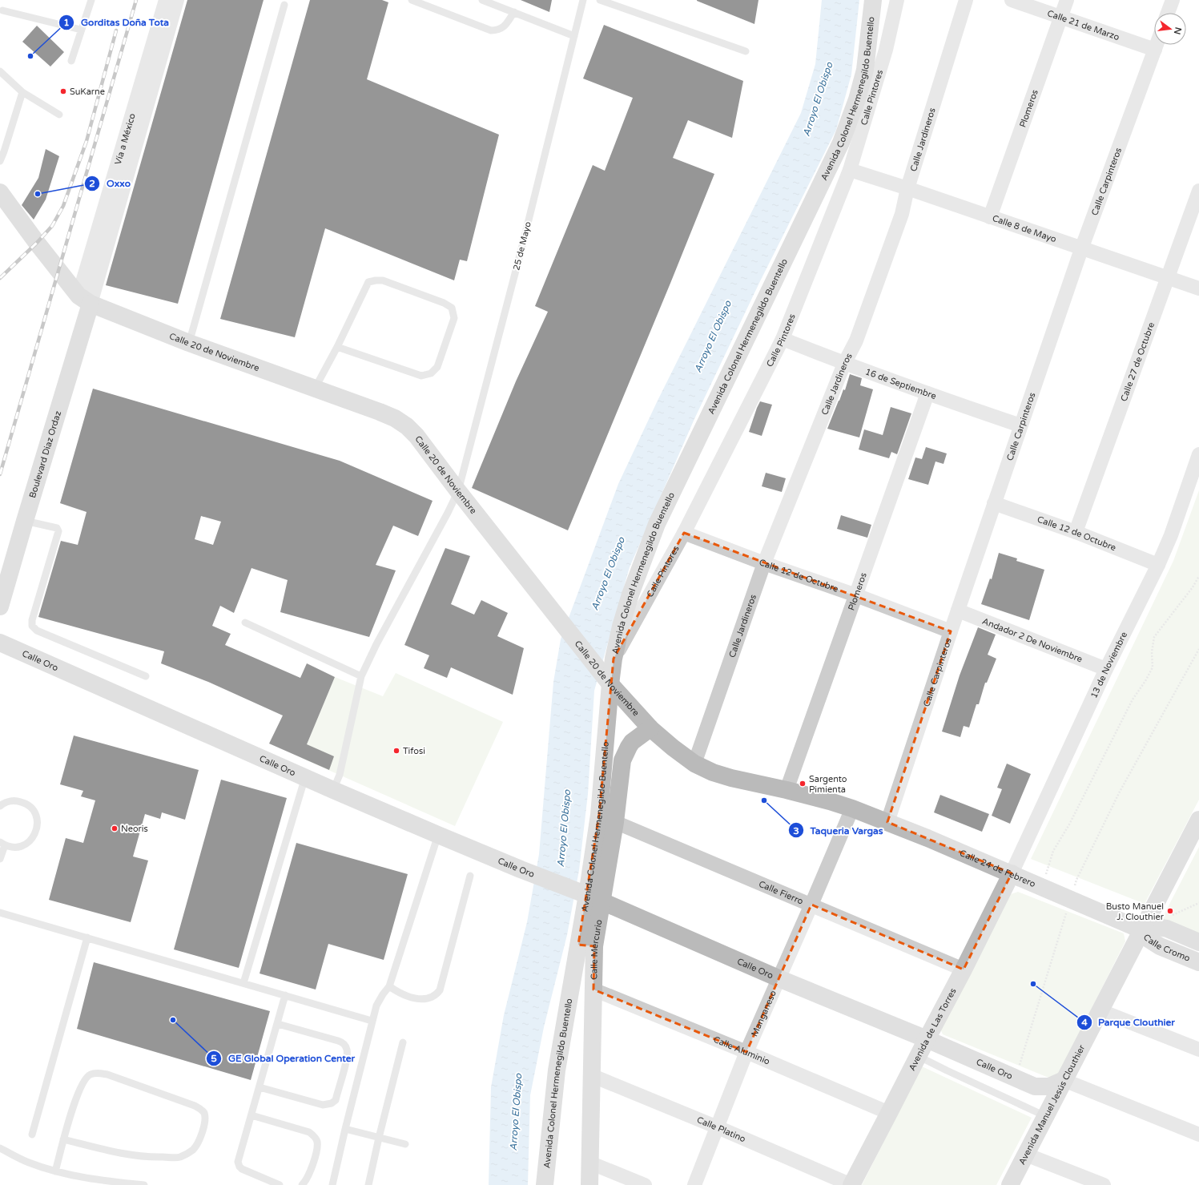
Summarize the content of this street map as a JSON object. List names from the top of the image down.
{
  "streets": {
    "street": [
      "Calle 21 de Marzo",
      "Calle Pintores",
      "Avenida Colonel Hermenegildo Buentello",
      "Plomeros",
      "Vía a México",
      "Calle Jardineros",
      "Calle Carpinteros",
      "Calle 8 de Mayo",
      "Calle 20 de Noviembre",
      "Calle 27 de Octubre",
      "16 de Septiembre",
      "Boulevard Diaz Ordaz",
      "Calle 12 de Octubre",
      "Andador 2 De Noviembre",
      "Calle Oro",
      "13 de Noviembre",
      "Calle 24 de Febrero",
      "Calle Fierro",
      "Calle Cromo",
      "Calle Mercurio",
      "Manganeso",
      "Avenida de Las Torres",
      "Calle Aluminio",
      "Avenida Manuel Jesús Clouthier",
      "Calle Platino"
    ],
    "lane": ["25 de Mayo"]
  },
  "crossings": [
    ["Calle 21 de Marzo", "Plomeros"],
    ["Calle 21 de Marzo", "Calle Carpinteros"],
    ["Calle Pintores", "Avenida Colonel Hermenegildo Buentello"],
    ["Calle Pintores", "Calle 8 de Mayo"],
    ["Calle Pintores", "16 de Septiembre"],
    ["Calle Pintores", "Calle 12 de Octubre"],
    ["Avenida Colonel Hermenegildo Buentello", "Calle 20 de Noviembre"],
    ["Avenida Colonel Hermenegildo Buentello", "Calle Oro"],
    ["Avenida Colonel Hermenegildo Buentello", "Calle Fierro"],
    ["Avenida Colonel Hermenegildo Buentello", "Calle Mercurio"],
    ["Plomeros", "Calle 8 de Mayo"],
    ["Plomeros", "Calle 20 de Noviembre"],
    ["Plomeros", "16 de Septiembre"],
    ["Plomeros", "Calle 12 de Octubre"],
    ["Vía a México", "Calle 20 de Noviembre"],
    ["Vía a México", "Boulevard Diaz Ordaz"],
    ["Calle Jardineros", "Calle 8 de Mayo"],
    ["Calle Jardineros", "Calle 20 de Noviembre"],
    ["Calle Jardineros", "16 de Septiembre"],
    ["Calle Jardineros", "Calle 12 de Octubre"],
    ["Calle Carpinteros", "Calle 8 de Mayo"],
    ["Calle Carpinteros", "16 de Septiembre"],
    ["Calle Carpinteros", "Calle 12 de Octubre"],
    ["Calle Carpinteros", "Andador 2 De Noviembre"],
    ["Calle Carpinteros", "Calle 24 de Febrero"],
    ["Calle 8 de Mayo", "Calle 27 de Octubre"],
    ["25 de Mayo", "Calle 20 de Noviembre"],
    ["25 de Mayo", "Calle Oro"],
    ["Calle 20 de Noviembre", "Boulevard Diaz Ordaz"],
    ["Calle 20 de Noviembre", "Calle 24 de Febrero"],
    ["Calle 20 de Noviembre", "Calle Mercurio"],
    ["Calle 20 de Noviembre", "Manganeso"],
    ["Calle 27 de Octubre", "Calle 12 de Octubre"],
    ["Calle 12 de Octubre", "13 de Noviembre"],
    ["Andador 2 De Noviembre", "13 de Noviembre"],
    ["Calle Oro", "Calle Mercurio"],
    ["Calle Oro", "Manganeso"],
    ["Calle Oro", "Avenida de Las Torres"],
    ["13 de Noviembre", "Calle 24 de Febrero"],
    ["13 de Noviembre", "Avenida de Las Torres"],
    ["Calle 24 de Febrero", "Calle Cromo"],
    ["Calle 24 de Febrero", "Manganeso"],
    ["Calle 24 de Febrero", "Avenida de Las Torres"],
    ["Calle 24 de Febrero", "Avenida Manuel Jesús Clouthier"],
    ["Calle Fierro", "Calle Mercurio"],
    ["Calle Fierro", "Manganeso"],
    ["Calle Fierro", "Avenida de Las Torres"],
    ["Calle Cromo", "Avenida Manuel Jesús Clouthier"],
    ["Calle Mercurio", "Calle Aluminio"],
    ["Calle Mercurio", "Calle Platino"],
    ["Manganeso", "Calle Aluminio"],
    ["Manganeso", "Calle Platino"],
    ["Avenida de Las Torres", "Calle Aluminio"],
    ["Avenida de Las Torres", "Calle Platino"]
  ],
  "water": ["Arroyo El Obispo"],
  "places": [
    "Gorditas Doña Tota",
    "SuKarne",
    "Oxxo",
    "Tifosi",
    "Sargento Pimienta",
    "Taqueria Vargas",
    "Neoris",
    "Busto Manuel J. Clouthier",
    "Parque Clouthier",
    "GE Global Operation Center"
  ],
  "north": "right"
}
